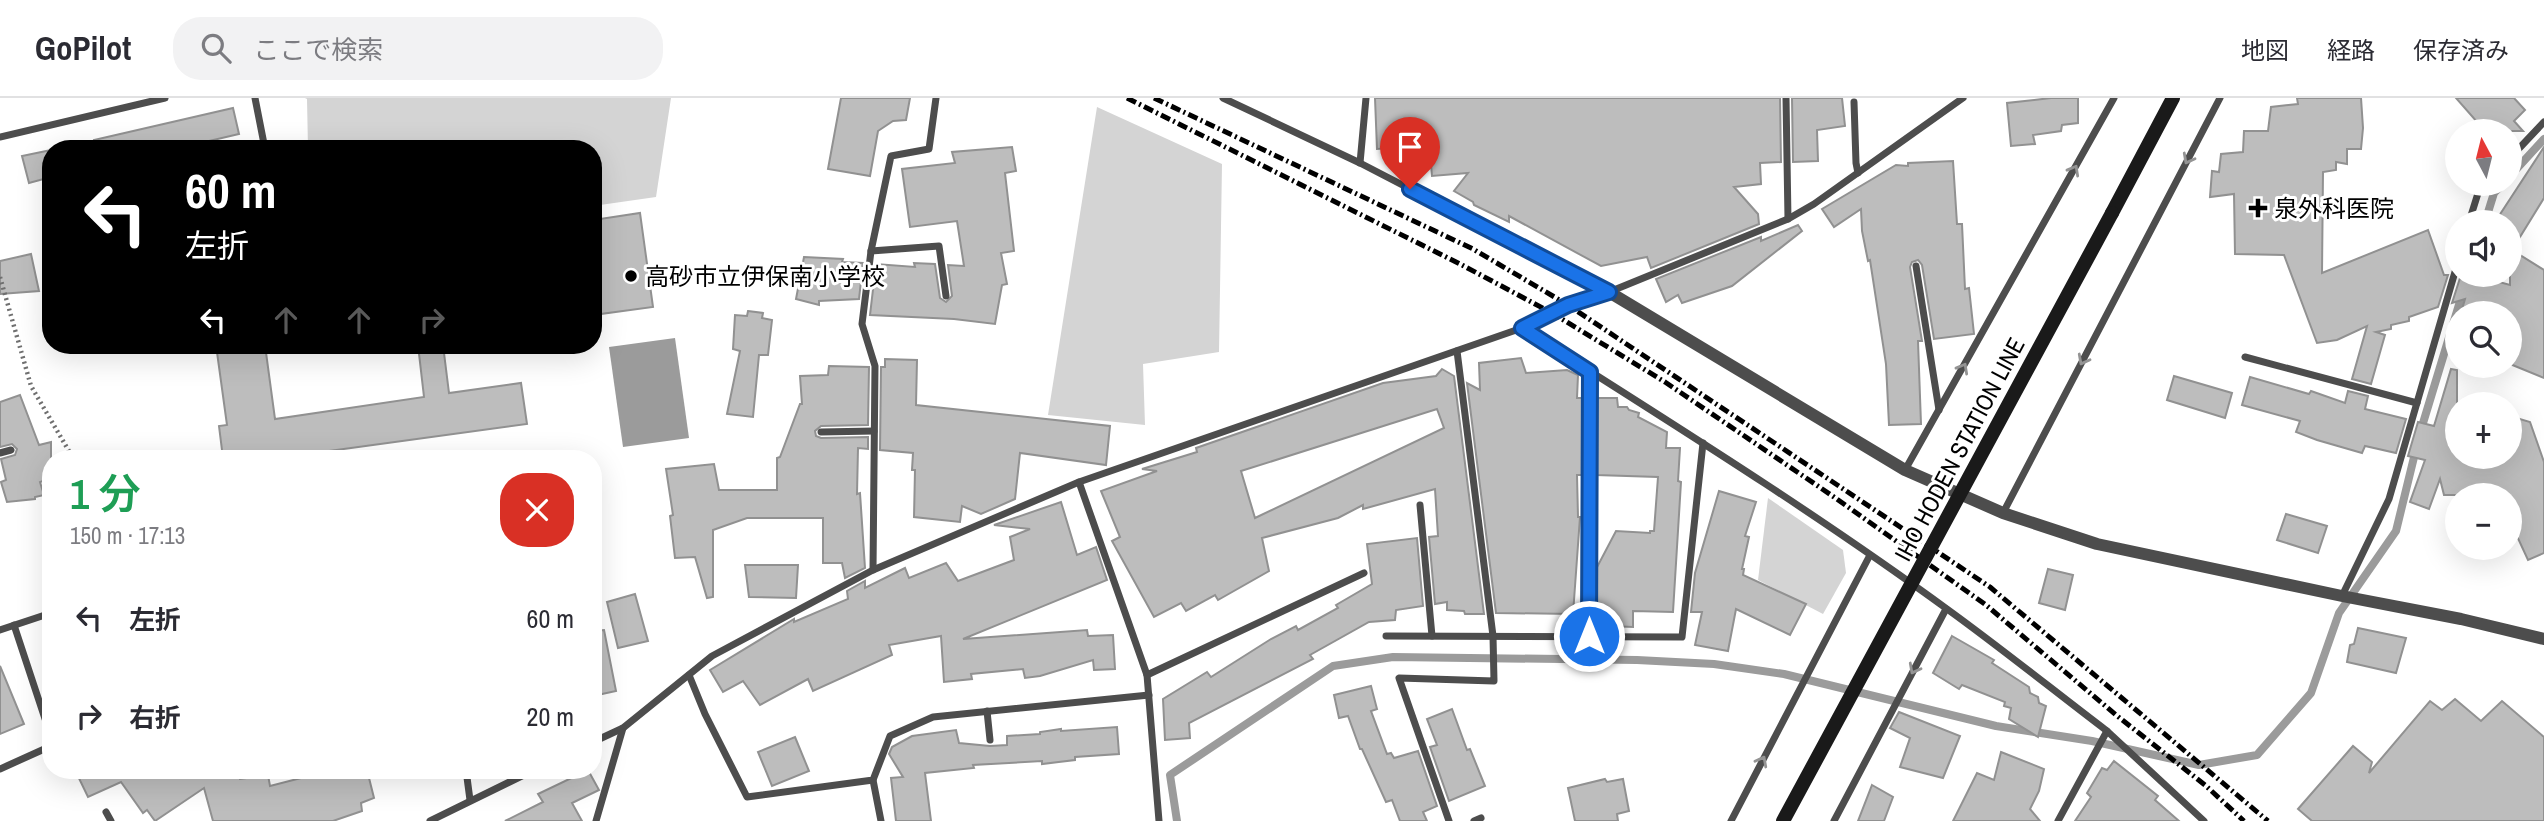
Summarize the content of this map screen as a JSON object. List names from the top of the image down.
{
  "streets": {
    "main road": ["IHO HODEN STATION LINE"]
  },
  "places": {
    "health": ["泉外科医院"],
    "other": ["高砂市立伊保南小学校"]
  },
  "north": "top",
  "page": {
    "header": "GoPilot",
    "search": "ここで検索",
    "nav": ["地図", "経路", "保存済み"],
    "map_buttons": ["+", "−"],
    "turn": ["60 m", "左折"],
    "heading": ["1 分", "150 m · 17:13"],
    "list": [
      {
        "name": "左折",
        "value": "60 m"
      },
      {
        "name": "右折",
        "value": "20 m"
      }
    ]
  }
}
